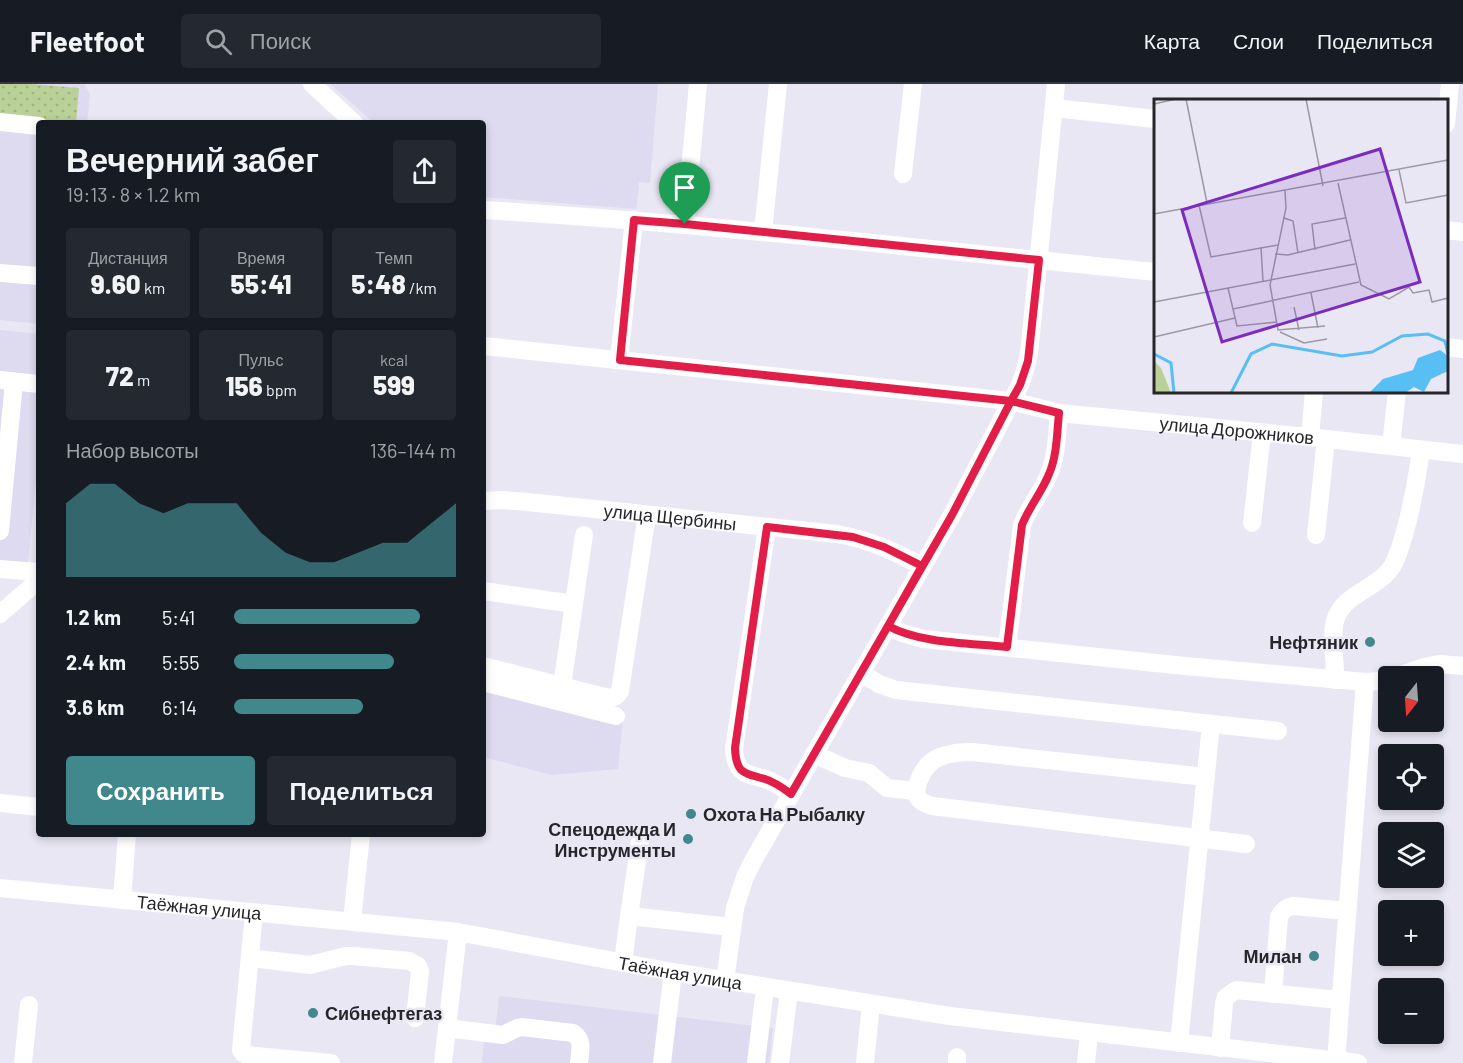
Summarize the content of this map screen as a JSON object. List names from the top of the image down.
{
  "streets": {
    "street": ["улица Дорожников", "улица Щербины", "Таёжная улица"]
  },
  "places": [
    "Нефтяник",
    "Охота На Рыбалку",
    "Спецодежда И Инструменты",
    "Милан",
    "Сибнефтегаз"
  ],
  "north": "bottom",
  "page": {
    "header": "Fleetfoot",
    "search": "Поиск",
    "nav": ["Карта", "Слои", "Поделиться"],
    "heading": ["Вечерний забег", "19:13 · 8 × 1.2 km"],
    "stats": [
      ["Дистанция", "9.60 km"],
      ["Время", "55:41"],
      ["Темп", "5:48 /km"],
      ["72 m"],
      ["Пульс", "156 bpm"],
      ["kcal", "599"]
    ],
    "chart": ["Набор высоты", "136–144 m"],
    "list": [
      {
        "name": "1.2 km",
        "note": "5:41"
      },
      {
        "name": "2.4 km",
        "note": "5:55"
      },
      {
        "name": "3.6 km",
        "note": "6:14"
      }
    ],
    "map_buttons": ["+", "−"],
    "buttons": ["Сохранить", "Поделиться"]
  }
}
